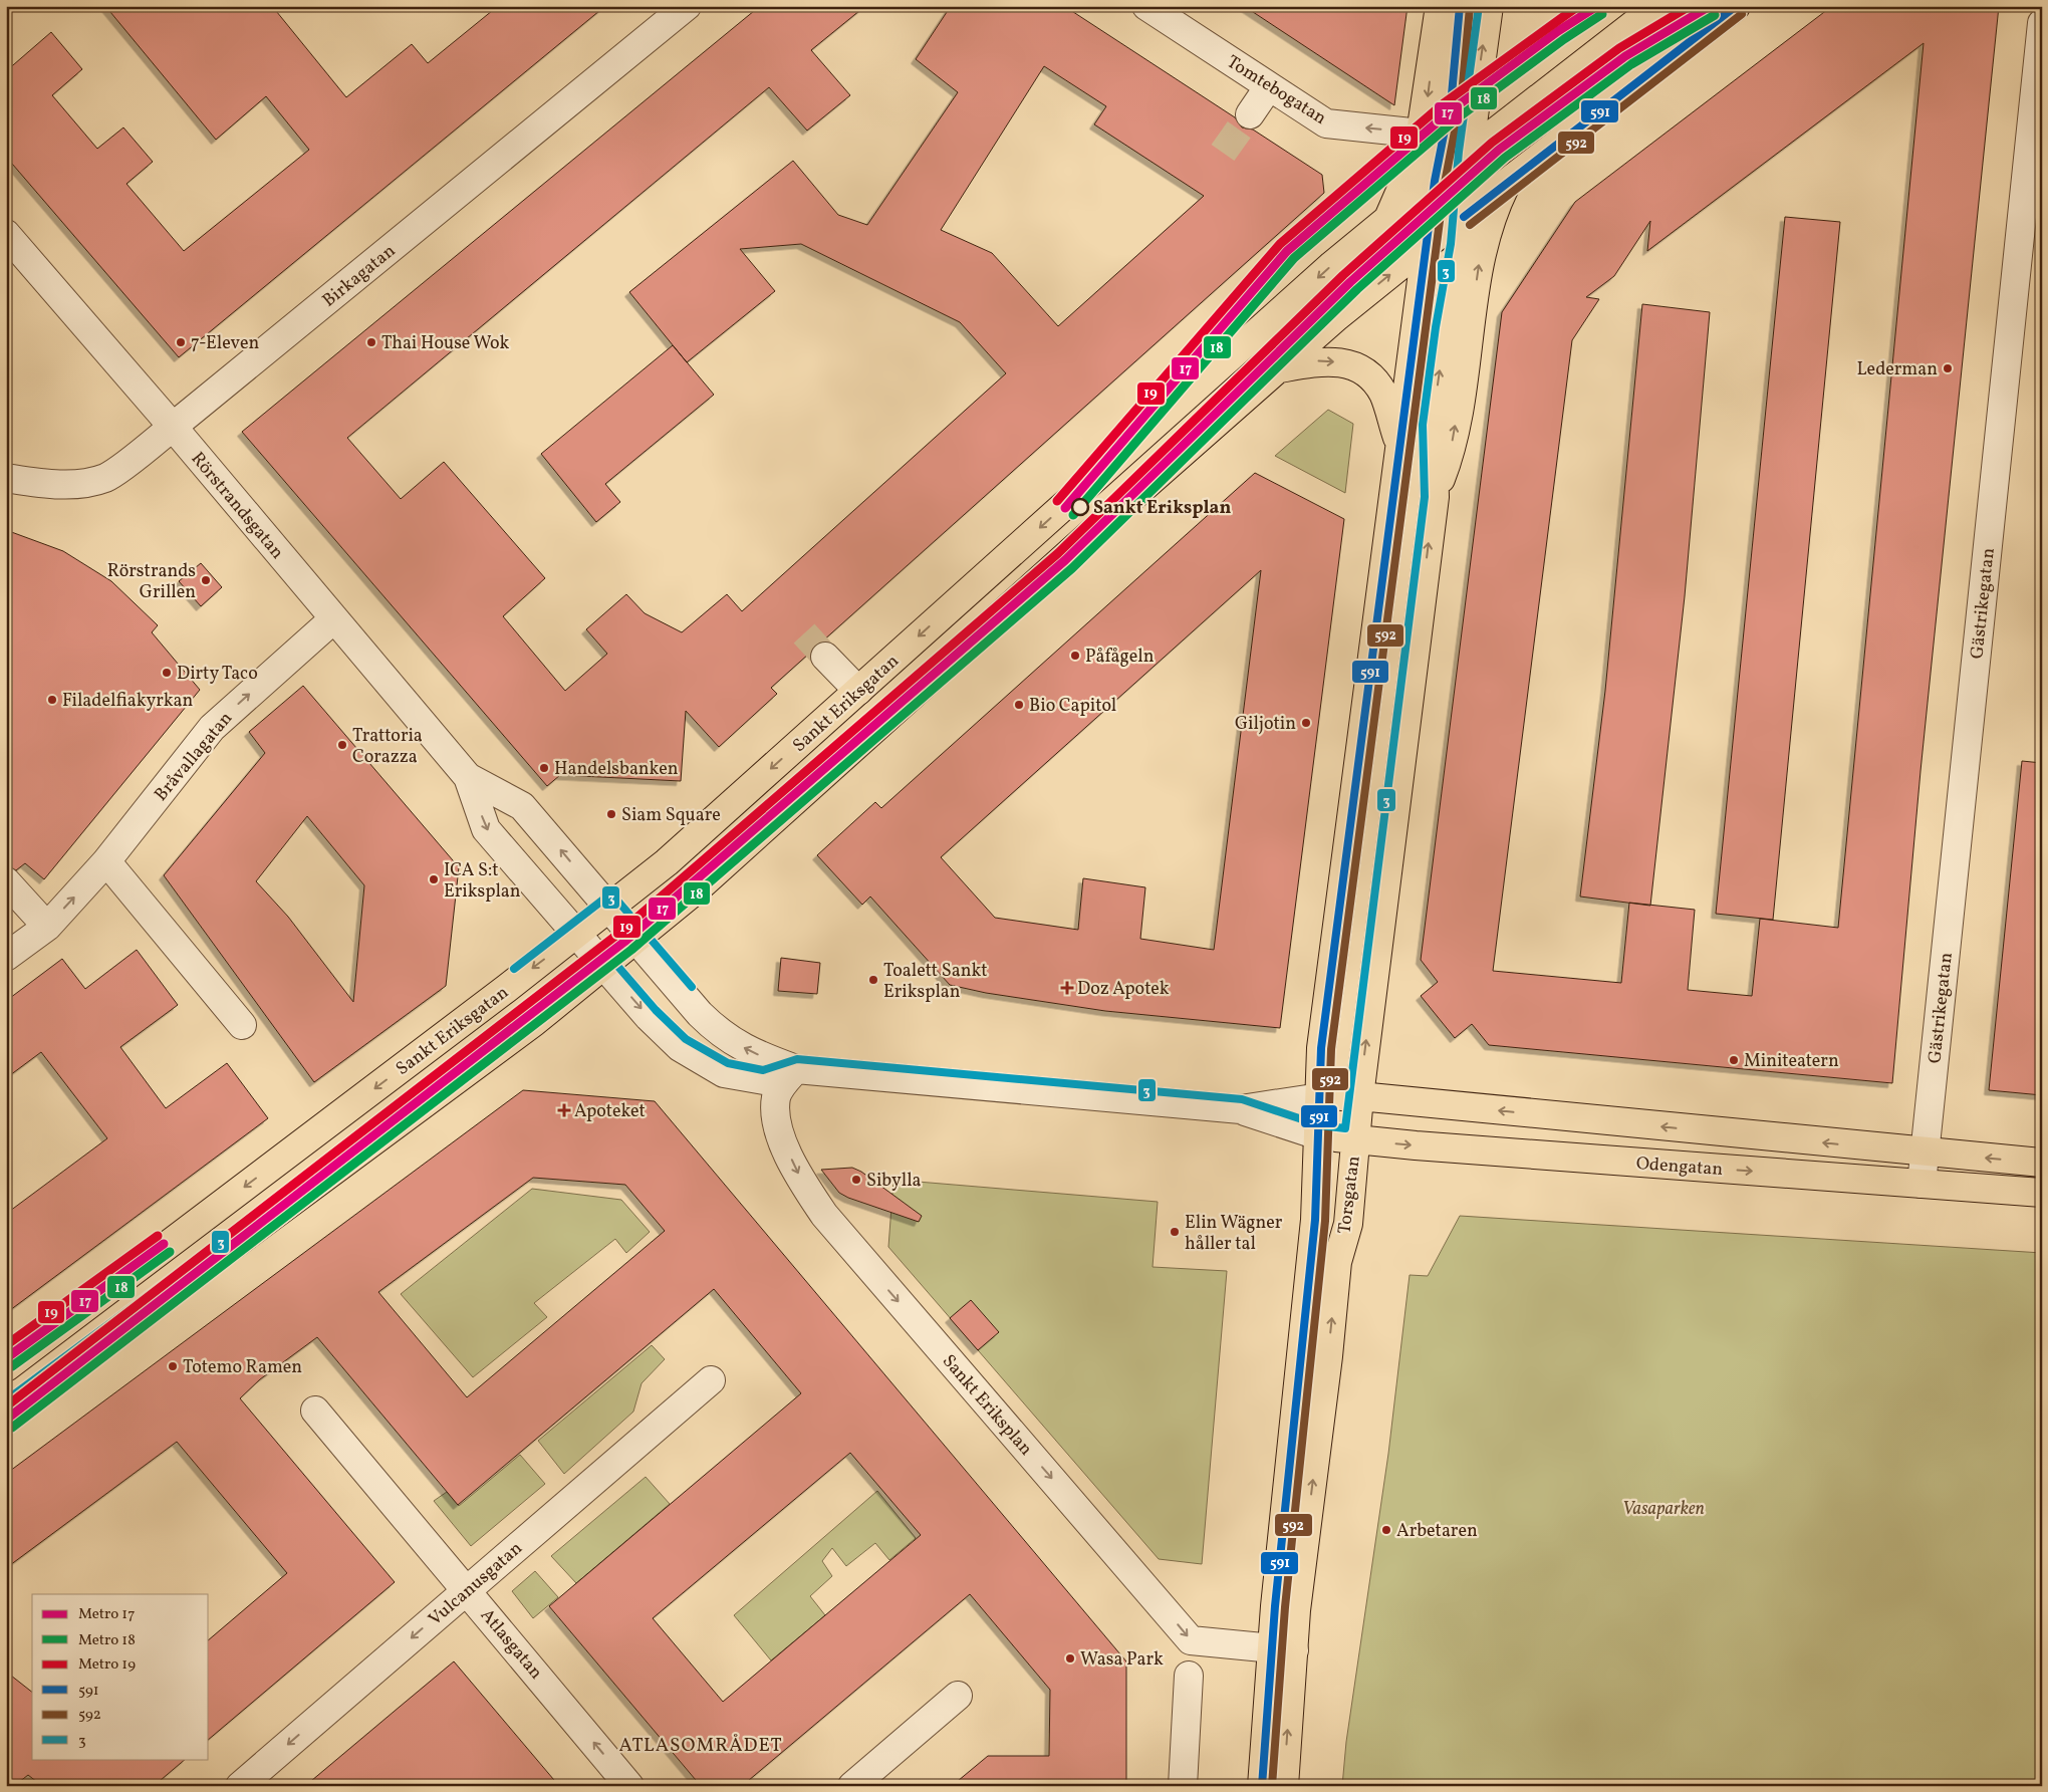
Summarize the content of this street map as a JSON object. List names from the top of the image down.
{
  "streets": {
    "main road": ["Sankt Eriksgatan", "Odengatan", "Torsgatan"],
    "street": [
      "Tomtebogatan",
      "Birkagatan",
      "Rörstrandsgatan",
      "Gästrikegatan",
      "Bråvallagatan",
      "Sankt Eriksplan",
      "Vulcanusgatan",
      "Atlasgatan"
    ]
  },
  "crossings": [
    ["Birkagatan", "Rörstrandsgatan"],
    ["Rörstrandsgatan", "Sankt Eriksgatan"],
    ["Rörstrandsgatan", "Bråvallagatan"],
    ["Gästrikegatan", "Odengatan"],
    ["Sankt Eriksgatan", "Torsgatan"],
    ["Odengatan", "Torsgatan"],
    ["Torsgatan", "Sankt Eriksplan"],
    ["Vulcanusgatan", "Atlasgatan"]
  ],
  "one_way": [
    "Tomtebogatan",
    "Bråvallagatan",
    "Vulcanusgatan",
    "Atlasgatan"
  ],
  "districts": ["ATLASOMRÅDET"],
  "parks": ["Vasaparken"],
  "places": {
    "other": [
      "7-Eleven",
      "Thai House Wok",
      "Lederman",
      "Sankt Eriksplan",
      "Rörstrands Grillen",
      "Påfågeln",
      "Dirty Taco",
      "Filadelfiakyrkan",
      "Bio Capitol",
      "Giljotin",
      "Trattoria Corazza",
      "Handelsbanken",
      "Siam Square",
      "ICA S:t Eriksplan",
      "Toalett Sankt Eriksplan",
      "Miniteatern",
      "Sibylla",
      "Elin Wägner håller tal",
      "Totemo Ramen",
      "Arbetaren",
      "Wasa Park"
    ],
    "health": ["Doz Apotek", "Apoteket"]
  },
  "lines": [
    "metro line 17",
    "metro line 19",
    "transit line 591",
    "transit line 3",
    "transit line 592",
    "metro line 18"
  ],
  "legend": [
    "Metro 17",
    "Metro 18",
    "Metro 19",
    "591",
    "592",
    "3"
  ]
}
